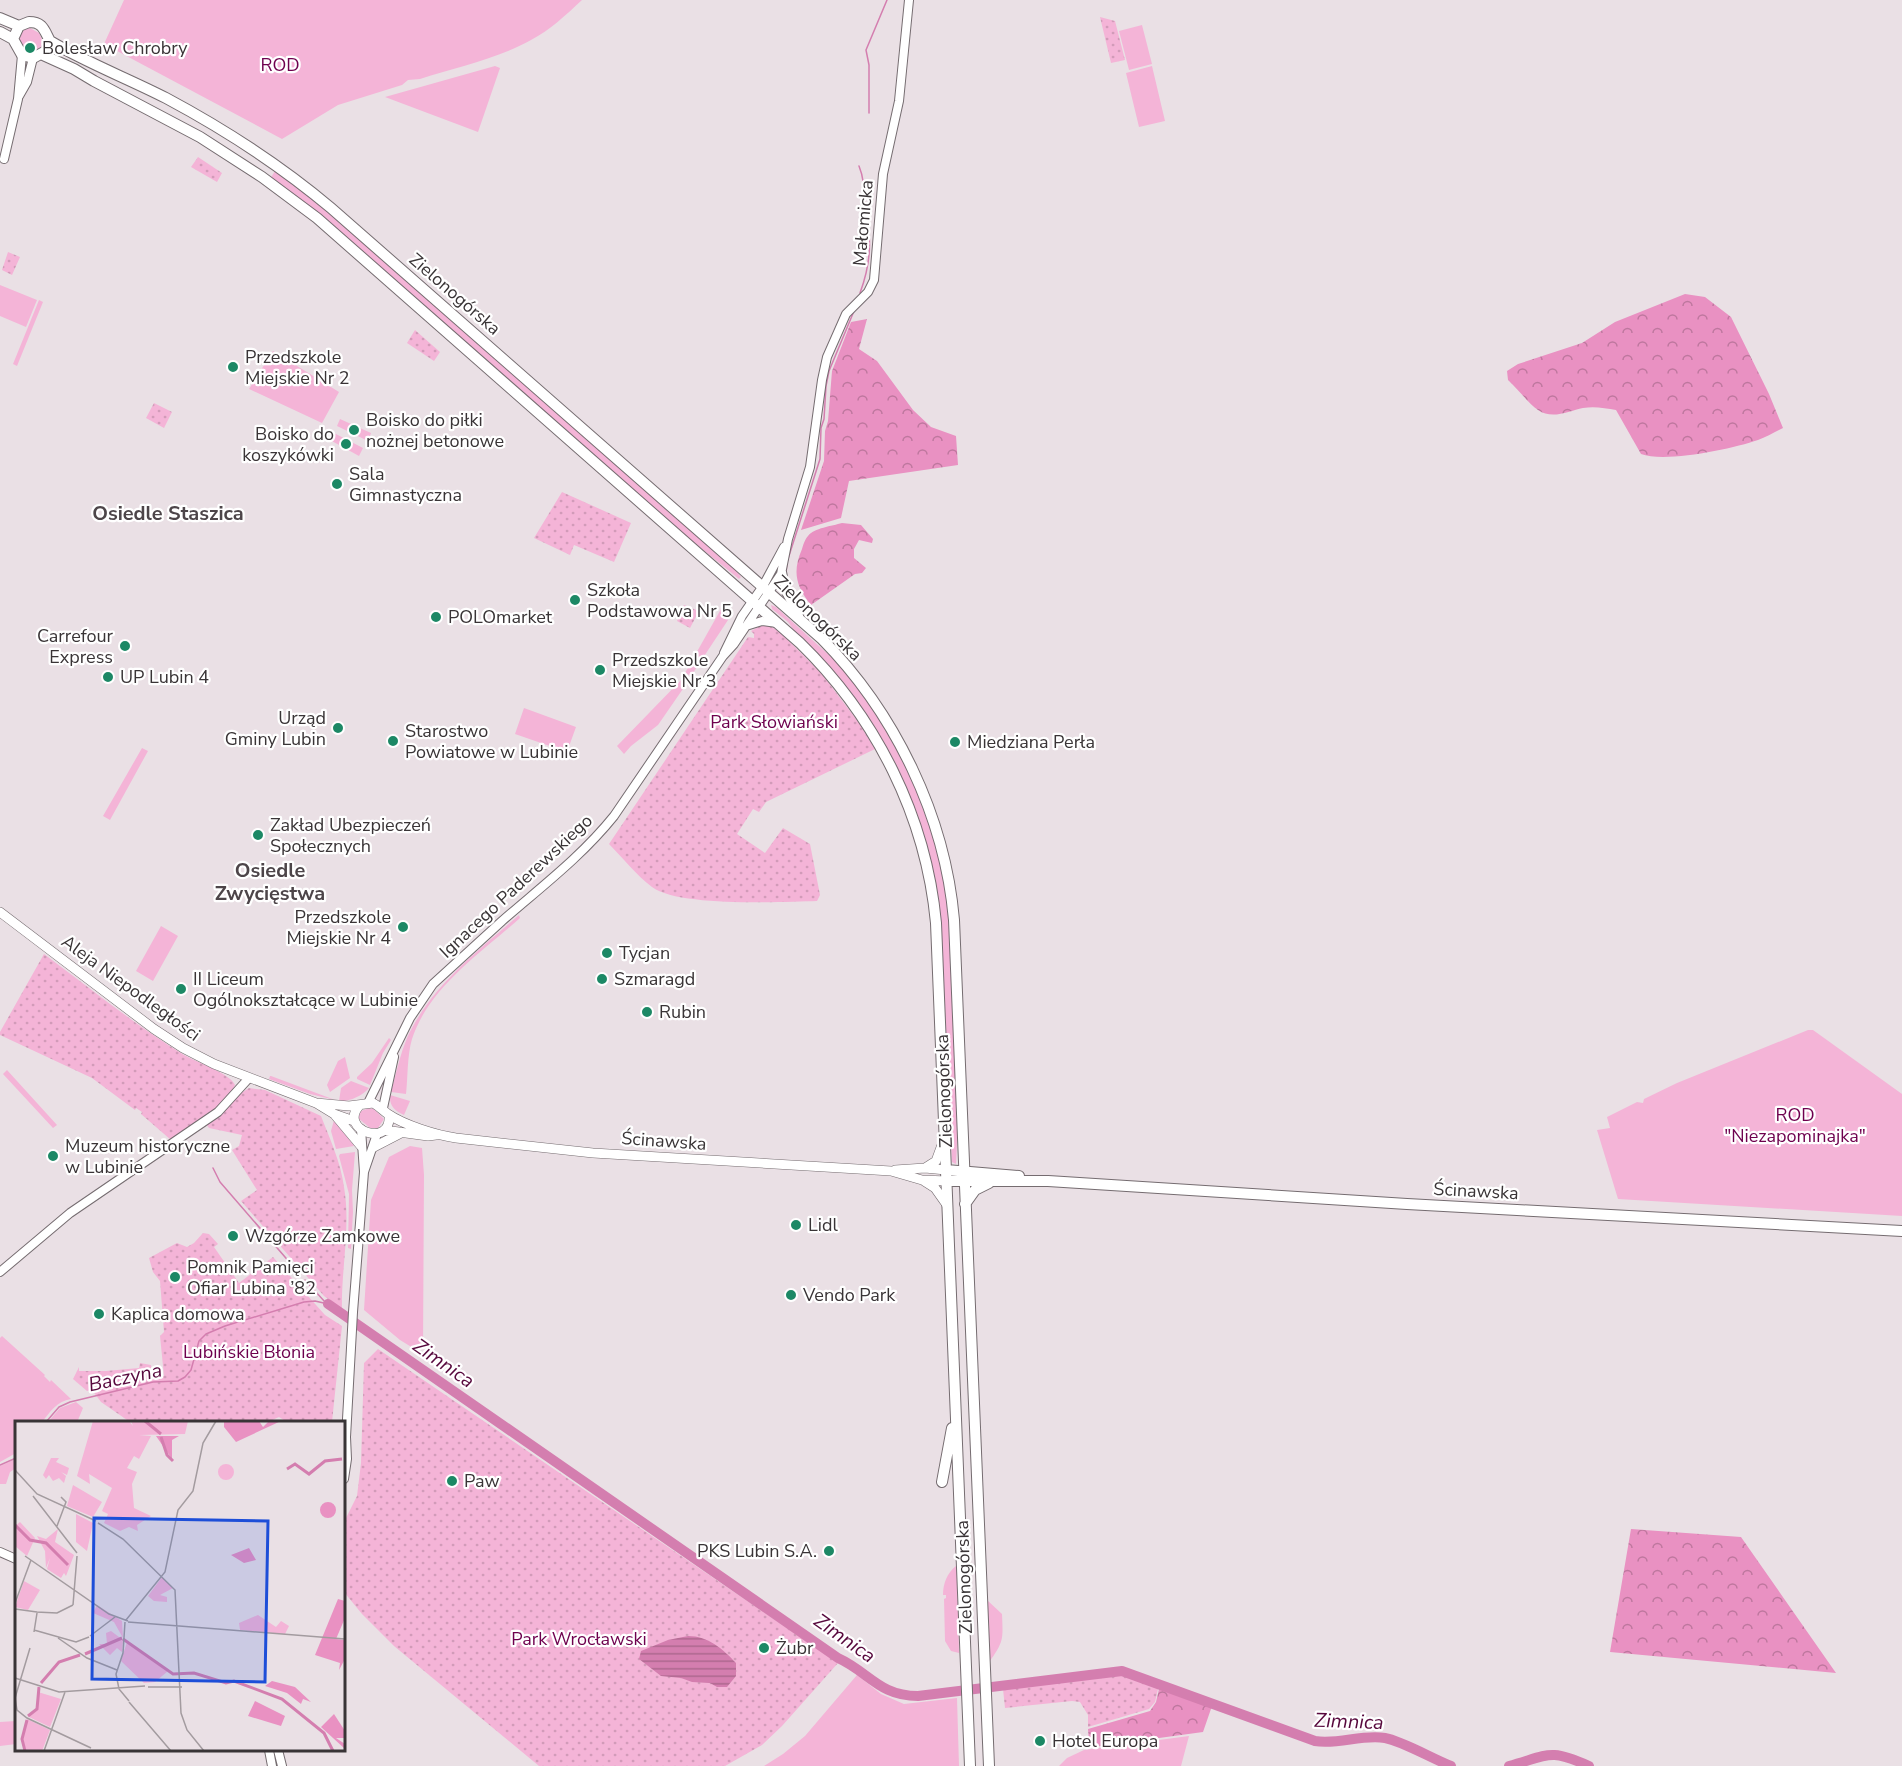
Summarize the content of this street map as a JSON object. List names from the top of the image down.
{
  "streets": {
    "main road": ["Zielonogórska", "Aleja Niepodległości", "Ścinawska"],
    "street": ["Małomicka", "Ignacego Paderewskiego"]
  },
  "crossings": [
    ["Małomicka", "Zielonogórska"],
    ["Zielonogórska", "Ścinawska"],
    ["Ignacego Paderewskiego", "Aleja Niepodległości"],
    ["Ignacego Paderewskiego", "Ścinawska"],
    ["Aleja Niepodległości", "Ścinawska"]
  ],
  "districts": ["Osiedle Staszica", "Osiedle Zwycięstwa"],
  "water": ["Zimnica", "Baczyna"],
  "parks": [
    "ROD",
    "Park Słowiański",
    "ROD \"Niezapominajka\"",
    "Lubińskie Błonia",
    "Park Wrocławski"
  ],
  "places": [
    "Bolesław Chrobry",
    "Przedszkole Miejskie Nr 2",
    "Boisko do piłki nożnej betonowe",
    "Boisko do koszykówki",
    "Sala Gimnastyczna",
    "Szkoła Podstawowa Nr 5",
    "POLOmarket",
    "Carrefour Express",
    "Przedszkole Miejskie Nr 3",
    "UP Lubin 4",
    "Urząd Gminy Lubin",
    "Starostwo Powiatowe w Lubinie",
    "Miedziana Perła",
    "Zakład Ubezpieczeń Społecznych",
    "Przedszkole Miejskie Nr 4",
    "Tycjan",
    "Szmaragd",
    "II Liceum Ogólnokształcące w Lubinie",
    "Rubin",
    "Muzeum historyczne w Lubinie",
    "Lidl",
    "Wzgórze Zamkowe",
    "Pomnik Pamięci Ofiar Lubina ’82",
    "Vendo Park",
    "Kaplica domowa",
    "Paw",
    "PKS Lubin S.A.",
    "Żubr",
    "Hotel Europa"
  ]
}
